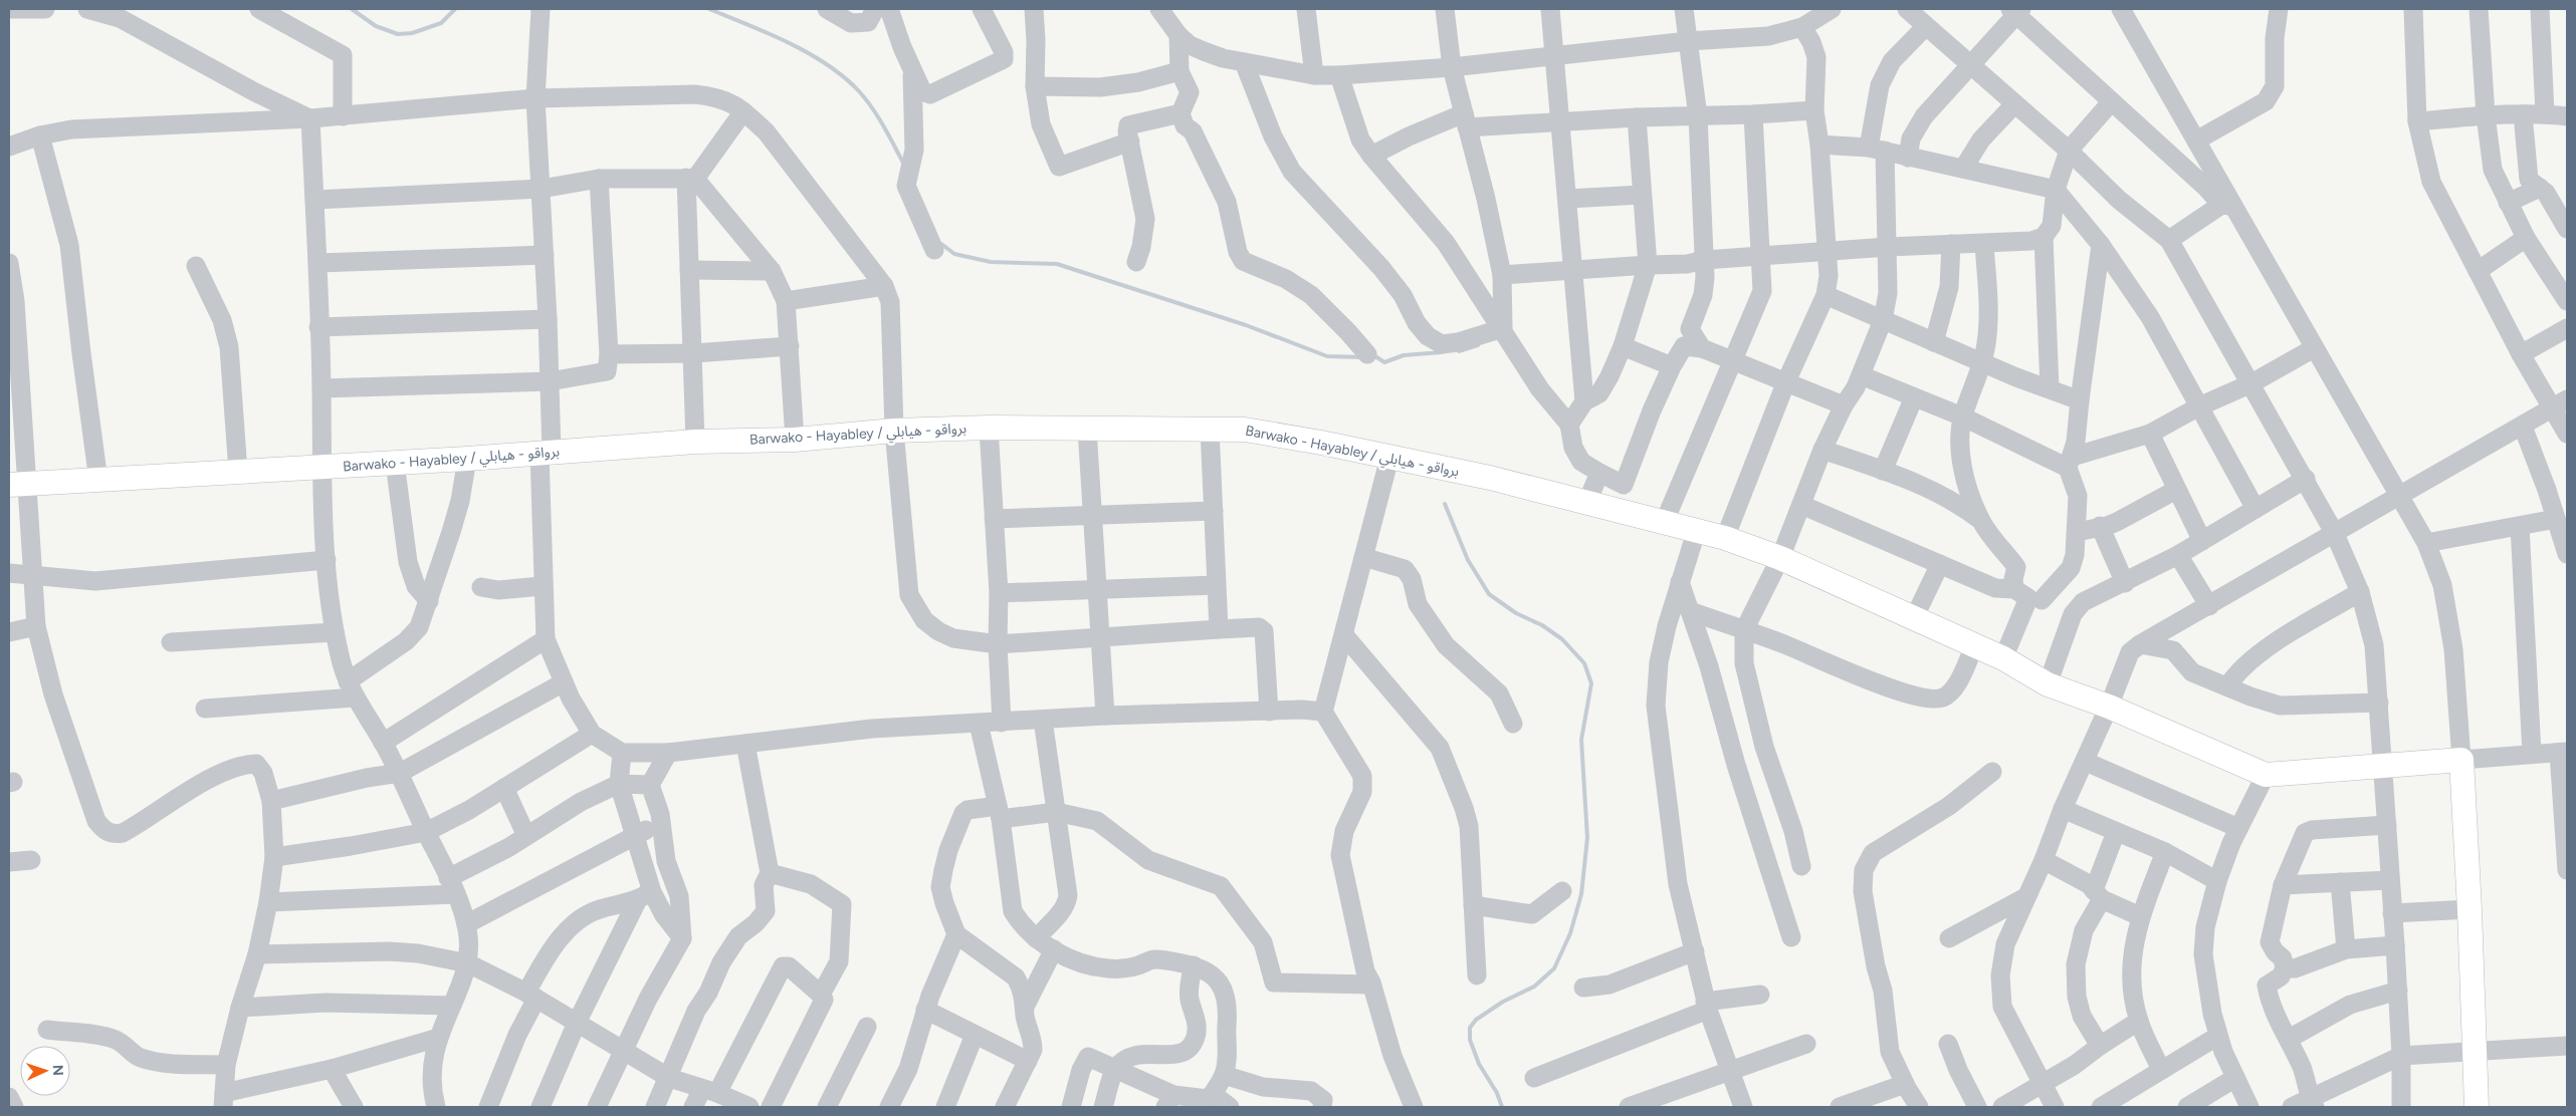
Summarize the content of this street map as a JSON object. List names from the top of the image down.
{
  "streets": {
    "main road": ["Barwako - Hayabley / برواقو - هيابلي"]
  },
  "north": "right"
}
